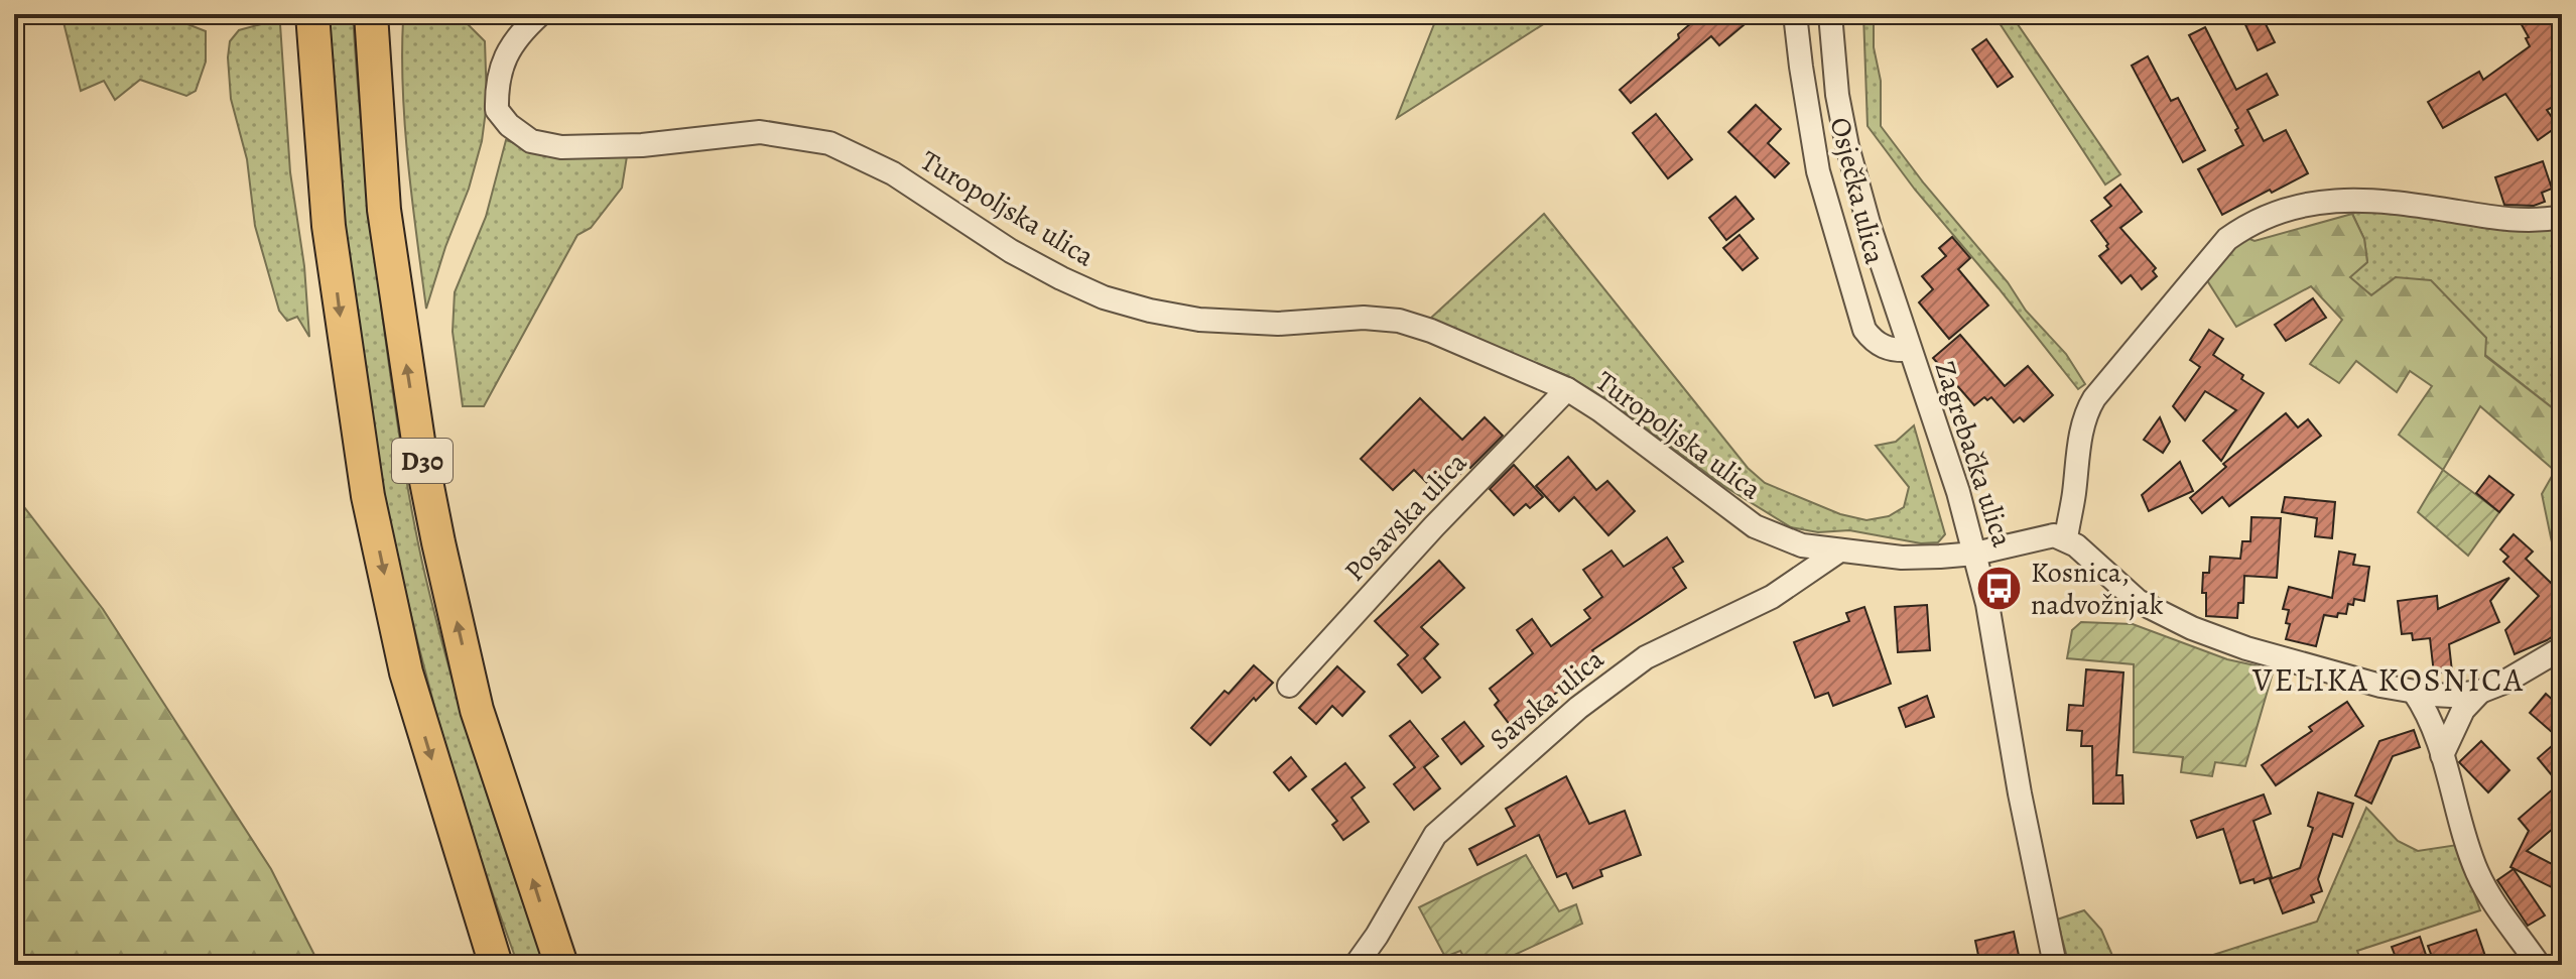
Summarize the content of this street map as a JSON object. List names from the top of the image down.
{
  "streets": {
    "highway": ["D30"],
    "street": [
      "Osječka ulica",
      "Turopoljska ulica",
      "Zagrebačka ulica",
      "Posavska ulica",
      "Savska ulica"
    ]
  },
  "crossings": [
    ["Osječka ulica", "Zagrebačka ulica"],
    ["Turopoljska ulica", "Zagrebačka ulica"],
    ["Turopoljska ulica", "Posavska ulica"],
    ["Turopoljska ulica", "Savska ulica"]
  ],
  "districts": ["VELIKA KOSNICA"],
  "places": {
    "bus stop": ["Kosnica, nadvožnjak"]
  }
}
